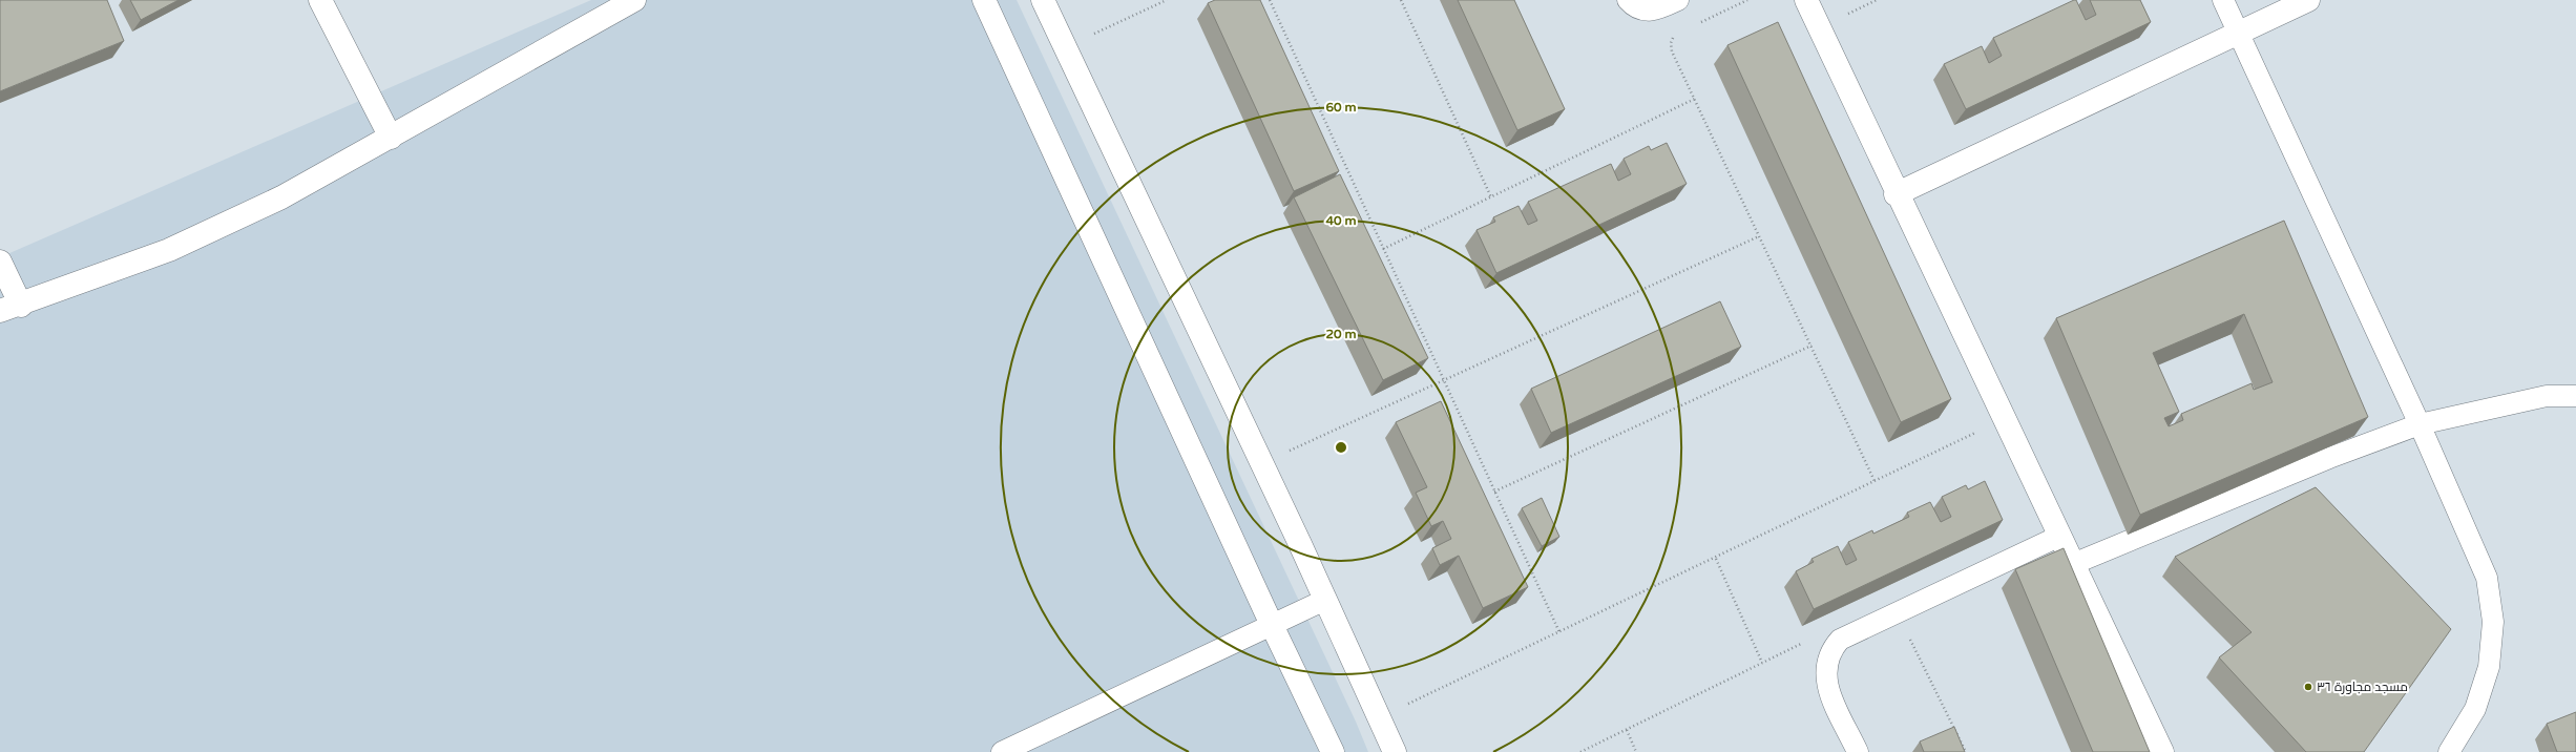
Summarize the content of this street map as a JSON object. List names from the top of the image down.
{
  "places": ["مسجد مجاورة ٣٦"],
  "rings": ["60 m", "40 m", "20 m"]
}
